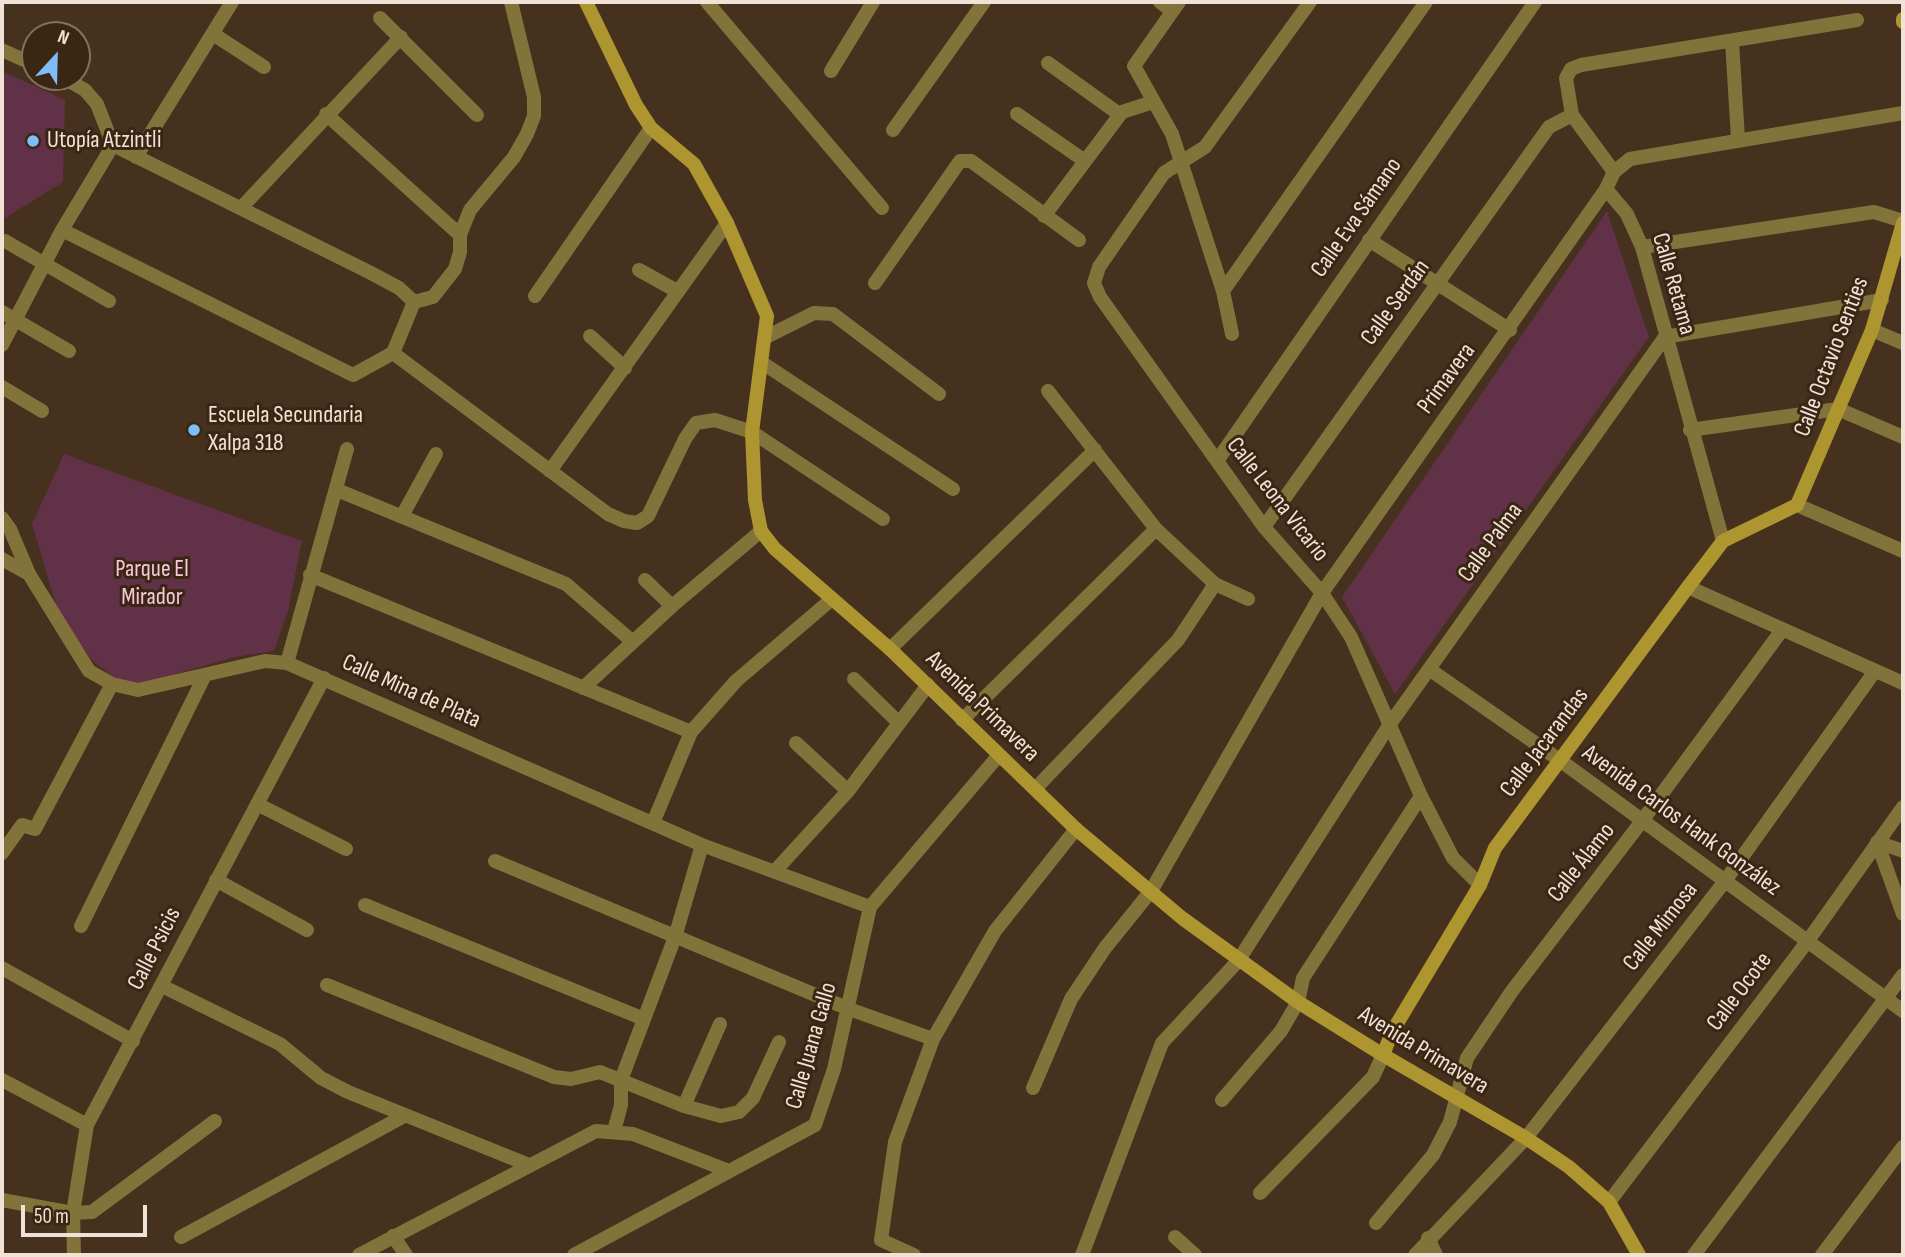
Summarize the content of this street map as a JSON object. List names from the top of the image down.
{
  "streets": {
    "street": [
      "Calle Eva Sámano",
      "Calle Retama",
      "Calle Serdán",
      "Calle Octavio Senties",
      "Primavera",
      "Calle Leona Vicario",
      "Calle Palma",
      "Calle Mina de Plata",
      "Avenida Primavera",
      "Calle Jacarandas",
      "Avenida Carlos Hank González",
      "Calle Álamo",
      "Calle Mimosa",
      "Calle Psicis",
      "Calle Ocote",
      "Calle Juana Gallo"
    ]
  },
  "crossings": [
    ["Calle Eva Sámano", "Calle Leona Vicario"],
    ["Calle Retama", "Primavera"],
    ["Calle Retama", "Calle Palma"],
    ["Calle Retama", "Calle Jacarandas"],
    ["Calle Serdán", "Calle Leona Vicario"],
    ["Calle Octavio Senties", "Calle Jacarandas"],
    ["Primavera", "Calle Leona Vicario"],
    ["Primavera", "Avenida Primavera"],
    ["Calle Leona Vicario", "Calle Palma"],
    ["Calle Leona Vicario", "Calle Jacarandas"],
    ["Calle Palma", "Avenida Primavera"],
    ["Calle Palma", "Avenida Carlos Hank González"],
    ["Calle Mina de Plata", "Calle Psicis"],
    ["Calle Mina de Plata", "Calle Juana Gallo"],
    ["Avenida Primavera", "Calle Jacarandas"],
    ["Avenida Primavera", "Calle Álamo"],
    ["Avenida Primavera", "Calle Mimosa"],
    ["Avenida Primavera", "Calle Ocote"],
    ["Avenida Primavera", "Calle Juana Gallo"],
    ["Calle Jacarandas", "Avenida Carlos Hank González"],
    ["Avenida Carlos Hank González", "Calle Álamo"],
    ["Avenida Carlos Hank González", "Calle Mimosa"],
    ["Avenida Carlos Hank González", "Calle Ocote"]
  ],
  "parks": ["Parque El Mirador"],
  "places": ["Utopía Atzintli", "Escuela Secundaria Xalpa 318"],
  "scale_bar": "50 m",
  "north": "top"
}
